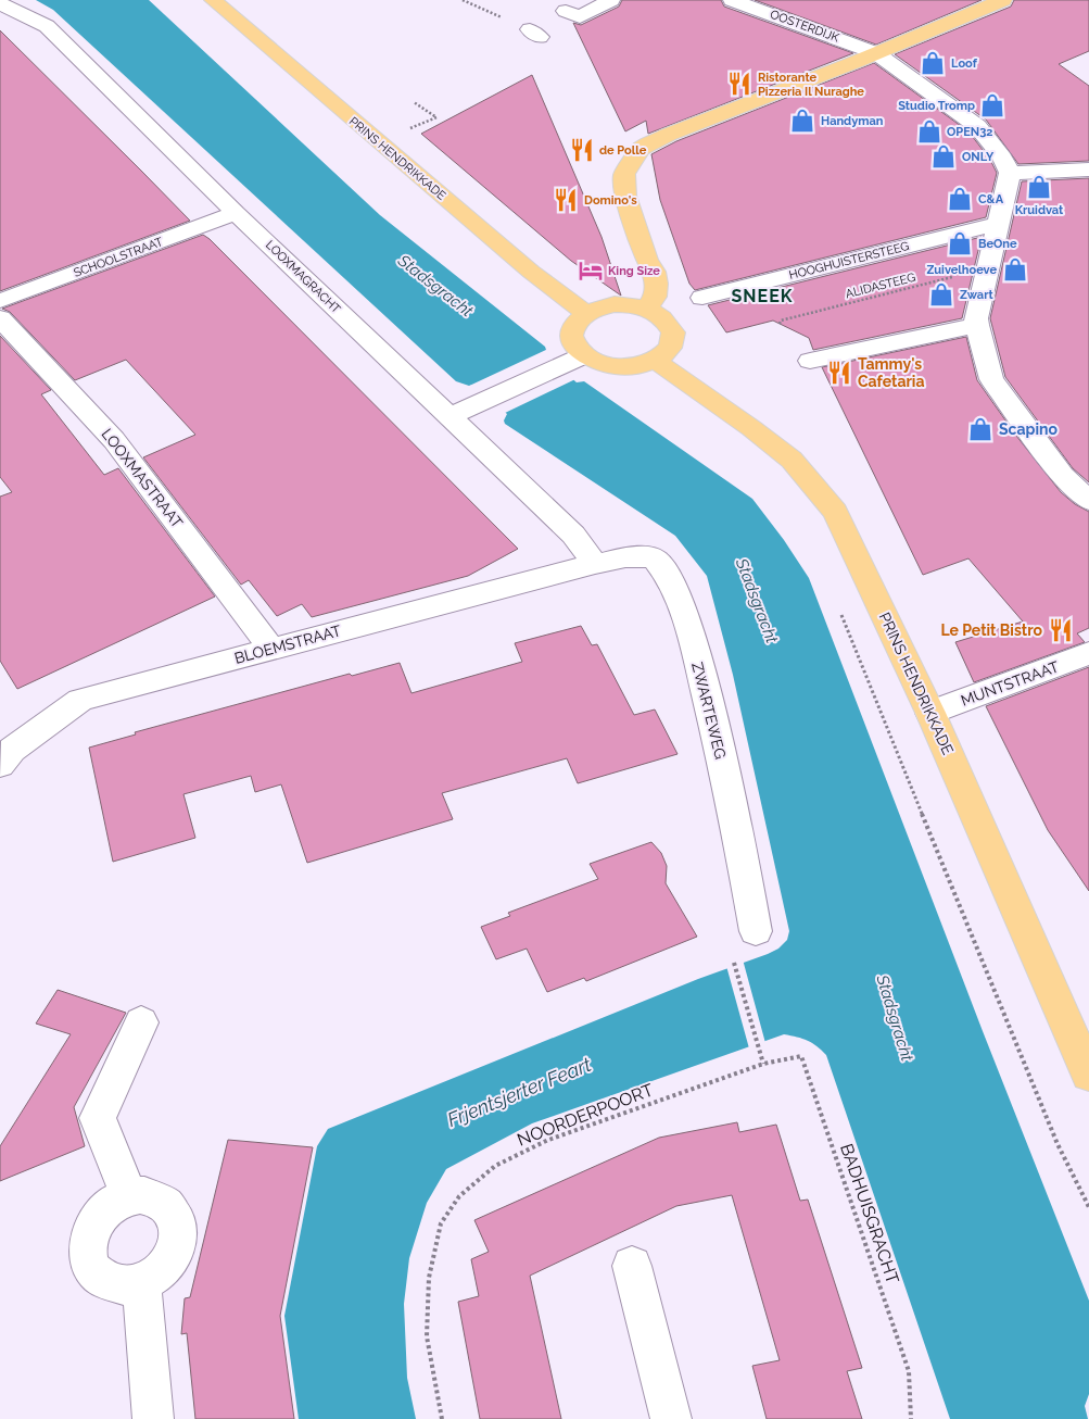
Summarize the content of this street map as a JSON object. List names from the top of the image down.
{
  "streets": {
    "main road": ["PRINS HENDRIKKADE"],
    "street": [
      "OOSTERDIJK",
      "SCHOOLSTRAAT",
      "HOOGHUISTERSTEEG",
      "LOOXMAGRACHT",
      "LOOXMASTRAAT",
      "BLOEMSTRAAT",
      "MUNTSTRAAT",
      "ZWARTEWEG"
    ],
    "path": ["ALIDASTEEG", "NOORDERPOORT", "BADHUISGRACHT"]
  },
  "crossings": [
    ["PRINS HENDRIKKADE", "MUNTSTRAAT"],
    ["SCHOOLSTRAAT", "LOOXMAGRACHT"],
    ["LOOXMAGRACHT", "BLOEMSTRAAT"],
    ["LOOXMAGRACHT", "ZWARTEWEG"],
    ["LOOXMASTRAAT", "BLOEMSTRAAT"],
    ["BLOEMSTRAAT", "ZWARTEWEG"],
    ["NOORDERPOORT", "BADHUISGRACHT"]
  ],
  "districts": ["SNEEK"],
  "water": ["Stadsgracht", "Frjentsjerter Feart"],
  "places": {
    "shop": [
      "Loof",
      "Studio Tromp",
      "Handyman",
      "OPEN32",
      "ONLY",
      "Kruidvat",
      "C&A",
      "BeOne",
      "Zuivelhoeve",
      "Zwart",
      "Scapino"
    ],
    "restaurant": [
      "Ristorante Pizzeria Il Nuraghe",
      "de Polle",
      "Domino's",
      "Tammy's Cafetaria",
      "Le Petit Bistro"
    ],
    "hotel": ["King Size"]
  }
}
